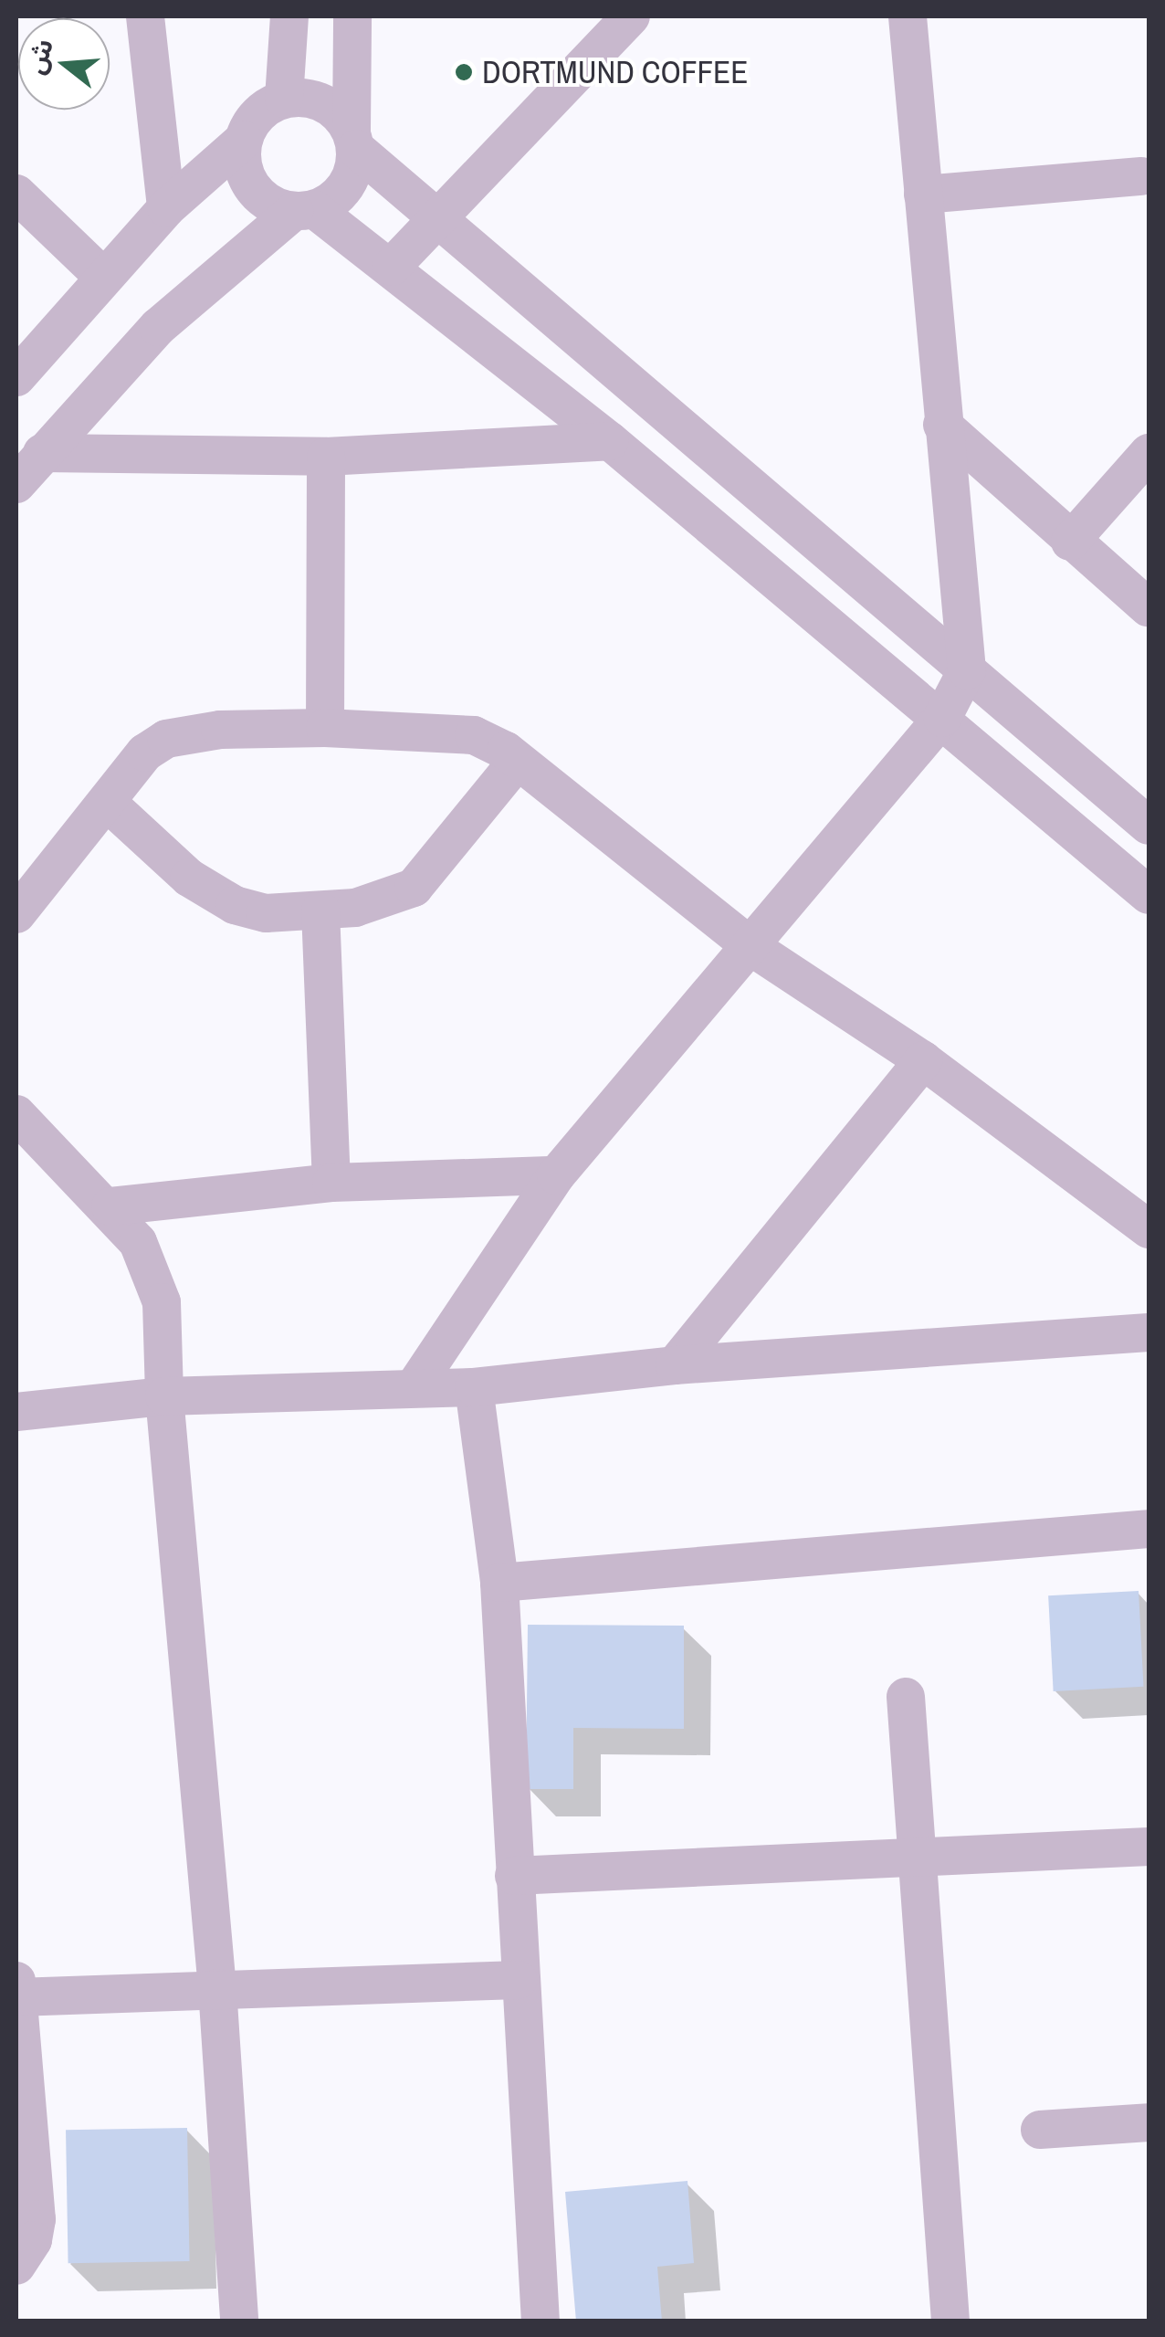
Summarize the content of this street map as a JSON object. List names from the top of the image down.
{
  "places": ["DORTMUND COFFEE"],
  "north": "left"
}
